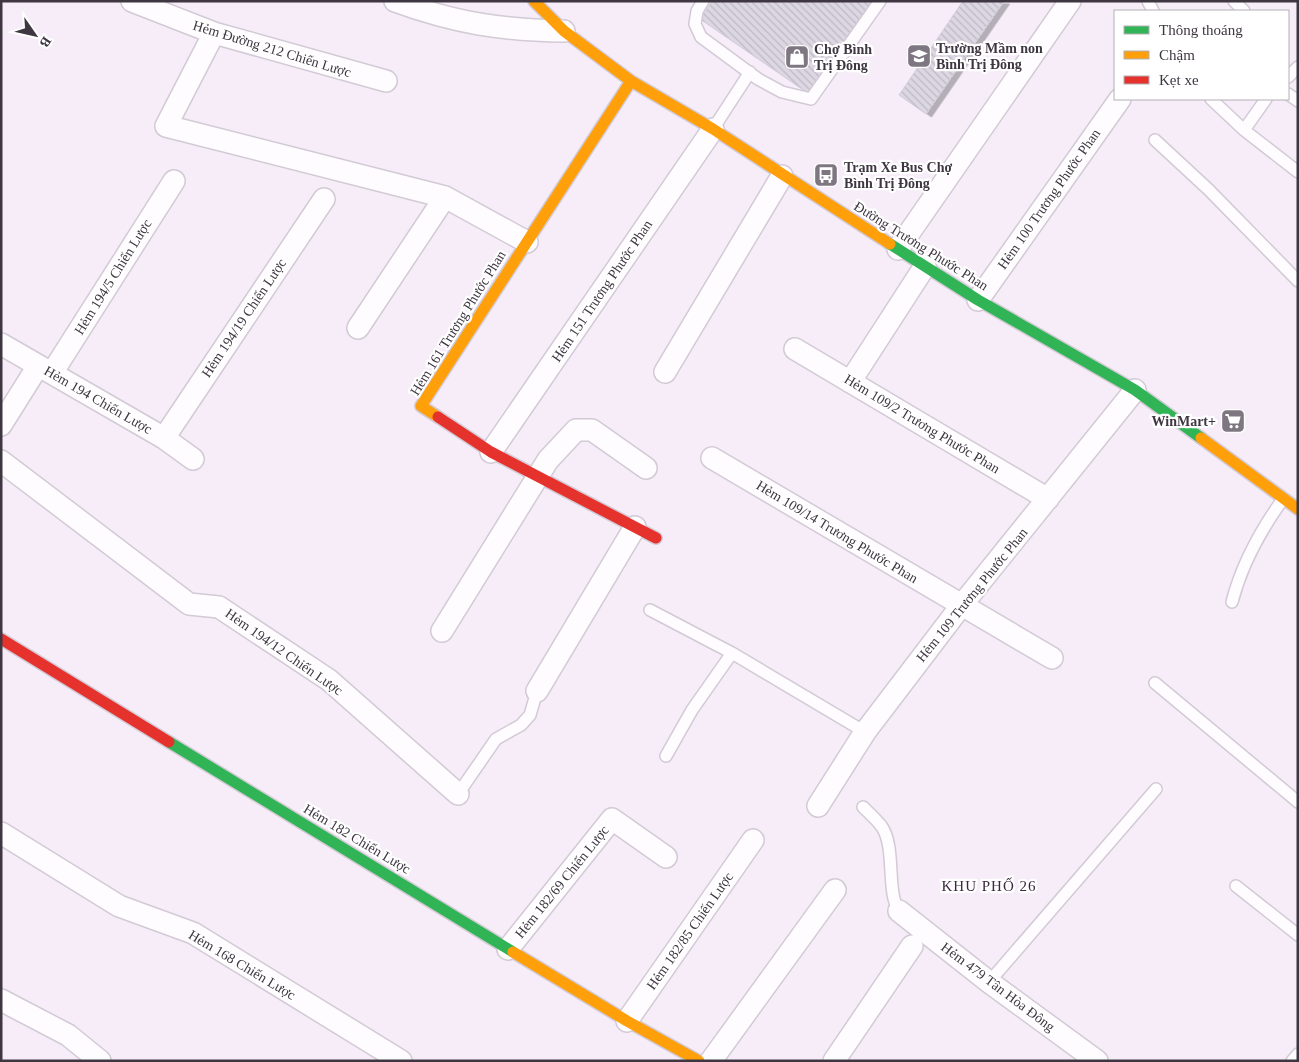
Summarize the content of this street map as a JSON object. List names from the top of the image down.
{
  "streets": {
    "street": [
      "Hẻm Đường 212 Chiến Lược",
      "Hẻm 100 Trương Phước Phan",
      "Đường Trương Phước Phan",
      "Hẻm 194/5 Chiến Lược",
      "Hẻm 151 Trương Phước Phan",
      "Hẻm 194/19 Chiến Lược",
      "Hẻm 161 Trương Phước Phan",
      "Hẻm 194 Chiến Lược",
      "Hẻm 109/2 Trương Phước Phan",
      "Hẻm 109/14 Trương Phước Phan",
      "Hẻm 109 Trương Phước Phan",
      "Hẻm 194/12 Chiến Lược",
      "Hẻm 182 Chiến Lược",
      "Hẻm 182/69 Chiến Lược",
      "Hẻm 182/85 Chiến Lược",
      "Hẻm 168 Chiến Lược",
      "Hẻm 479 Tân Hòa Đông"
    ]
  },
  "crossings": [
    ["Hẻm 100 Trương Phước Phan", "Đường Trương Phước Phan"],
    ["Đường Trương Phước Phan", "Hẻm 151 Trương Phước Phan"],
    ["Đường Trương Phước Phan", "Hẻm 161 Trương Phước Phan"],
    ["Đường Trương Phước Phan", "Hẻm 109 Trương Phước Phan"],
    ["Hẻm 194/5 Chiến Lược", "Hẻm 194 Chiến Lược"],
    ["Hẻm 151 Trương Phước Phan", "Hẻm 161 Trương Phước Phan"],
    ["Hẻm 194/19 Chiến Lược", "Hẻm 194 Chiến Lược"],
    ["Hẻm 109/2 Trương Phước Phan", "Hẻm 109 Trương Phước Phan"],
    ["Hẻm 109/14 Trương Phước Phan", "Hẻm 109 Trương Phước Phan"],
    ["Hẻm 182 Chiến Lược", "Hẻm 182/69 Chiến Lược"],
    ["Hẻm 182 Chiến Lược", "Hẻm 182/85 Chiến Lược"]
  ],
  "districts": ["KHU PHỐ 26"],
  "places": {
    "school or university": ["Trường Mầm non Bình Trị Đông"],
    "shop": ["Chợ Bình Trị Đông"],
    "bus stop": ["Trạm Xe Bus Chợ Bình Trị Đông"],
    "supermarket": ["WinMart+"]
  },
  "legend": ["Thông thoáng", "Chậm", "Kẹt xe"],
  "north": "bottom right"
}
